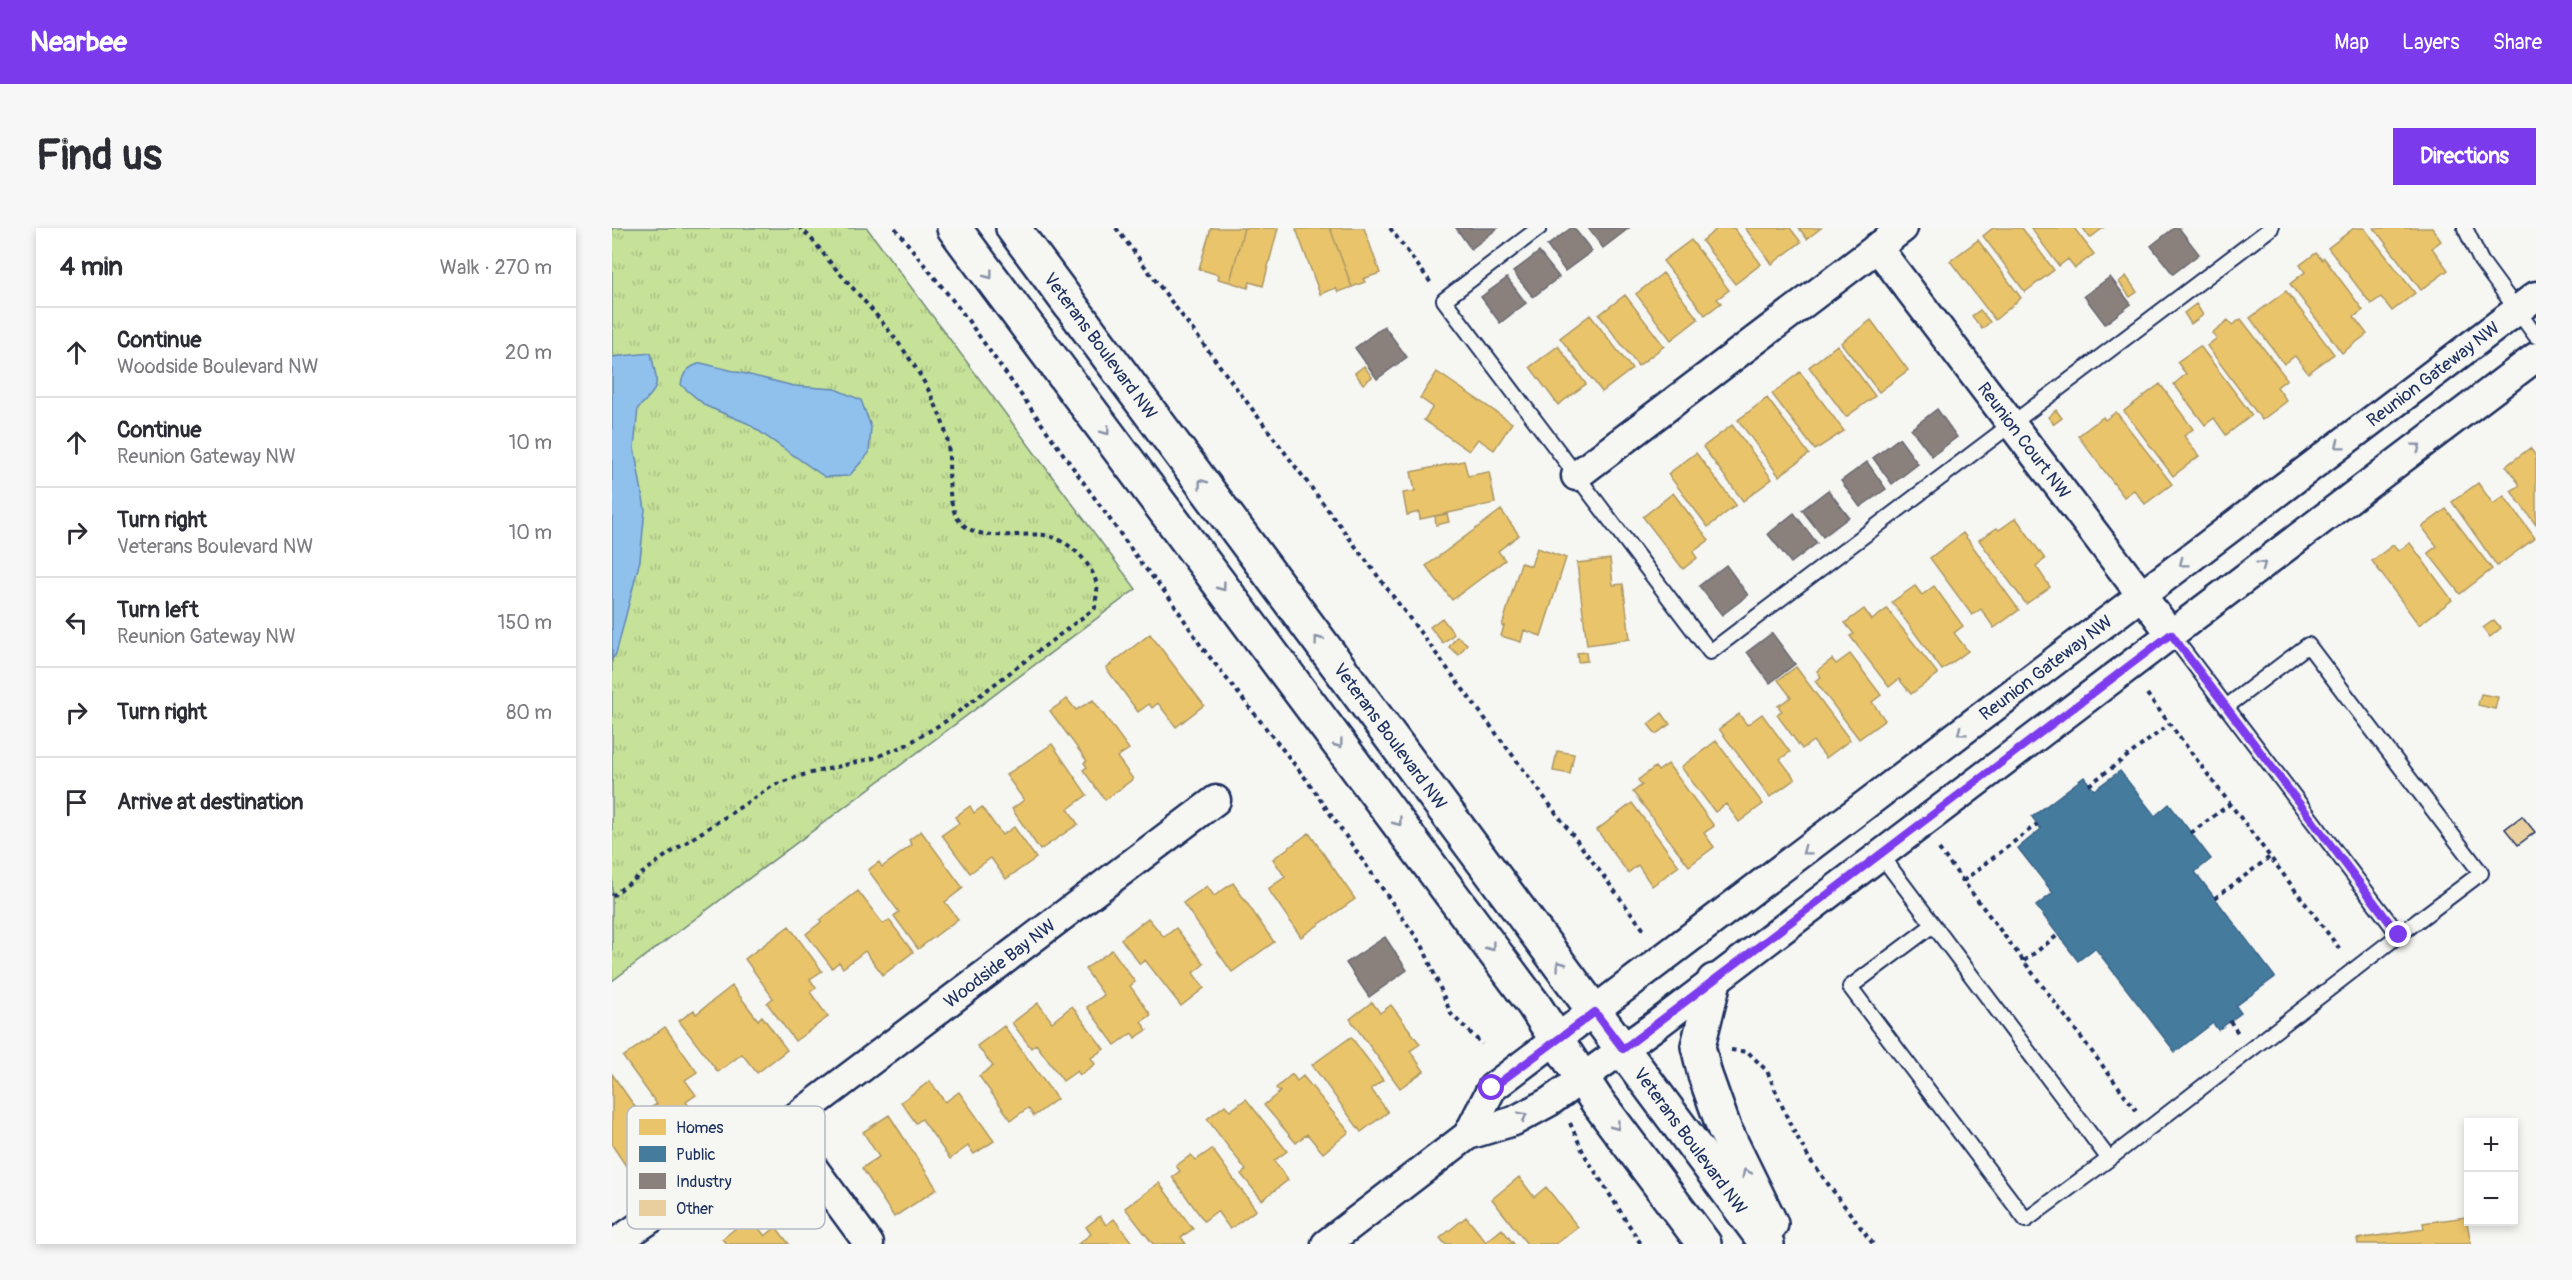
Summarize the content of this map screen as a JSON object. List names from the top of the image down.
{
  "streets": {
    "main road": ["Veterans Boulevard NW"],
    "street": ["Reunion Gateway NW", "Reunion Court NW", "Woodside Bay NW"]
  },
  "crossings": [
    ["Veterans Boulevard NW", "Reunion Gateway NW"],
    ["Reunion Gateway NW", "Reunion Court NW"]
  ],
  "legend": [
    "Homes",
    "Public",
    "Industry",
    "Other"
  ],
  "page": {
    "header": "Nearbee",
    "nav": ["Map", "Layers", "Share"],
    "buttons": "Directions",
    "title": "Find us",
    "heading": ["4 min", "Walk · 270 m"],
    "list": [
      ["Continue", "Woodside Boulevard NW", "20 m"],
      ["Continue", "Reunion Gateway NW", "10 m"],
      ["Turn right", "Veterans Boulevard NW", "10 m"],
      ["Turn left", "Reunion Gateway NW", "150 m"],
      ["Turn right", "80 m"],
      "Arrive at destination"
    ],
    "map_buttons": ["+", "−"]
  }
}
